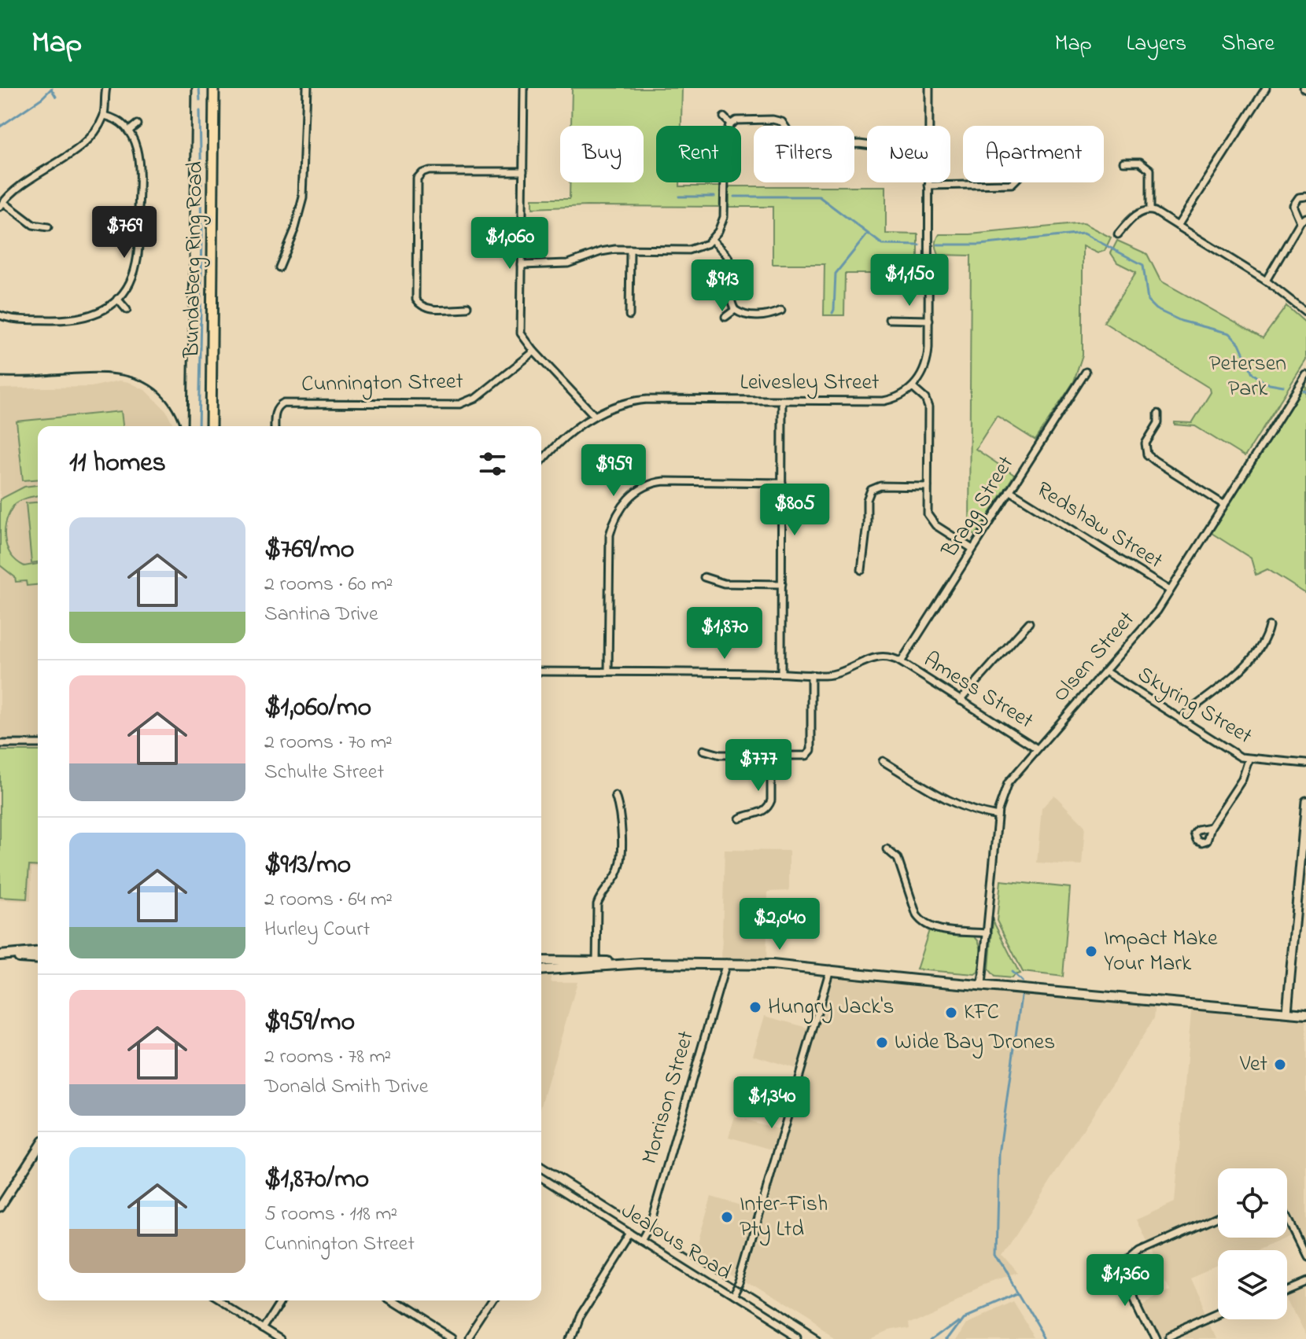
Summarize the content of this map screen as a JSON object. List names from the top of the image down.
{
  "streets": {
    "main road": ["Bundaberg Ring Road"],
    "street": [
      "Leivesley Street",
      "Cunnington Street",
      "Bragg Street",
      "Redshaw Street",
      "Olsen Street",
      "Amess Street",
      "Skyring Street",
      "Morrison Street",
      "Jealous Road"
    ]
  },
  "crossings": [
    ["Bragg Street", "Redshaw Street"],
    ["Bragg Street", "Amess Street"],
    ["Redshaw Street", "Olsen Street"],
    ["Olsen Street", "Amess Street"],
    ["Olsen Street", "Skyring Street"],
    ["Morrison Street", "Jealous Road"]
  ],
  "parks": ["Petersen Park"],
  "places": [
    "Impact Make Your Mark",
    "Hungry Jack's",
    "KFC",
    "Wide Bay Drones",
    "Vet",
    "Inter-Fish Pty Ltd"
  ],
  "page": {
    "header": "Map",
    "nav": ["Map", "Layers", "Share"],
    "chip": [
      "Buy",
      "Rent",
      "Filters",
      "New",
      "Apartment"
    ],
    "price": [
      "$769",
      "$1,060",
      "$1,150",
      "$913",
      "$959",
      "$805",
      "$1,870",
      "$777",
      "$2,040",
      "$1,340",
      "$1,360"
    ],
    "heading": "11 homes",
    "list": [
      {
        "name": "$769/mo",
        "note": "2 rooms · 60 m² · Santina Drive"
      },
      {
        "name": "$1,060/mo",
        "note": "2 rooms · 70 m² · Schulte Street"
      },
      {
        "name": "$913/mo",
        "note": "2 rooms · 64 m² · Hurley Court"
      },
      {
        "name": "$959/mo",
        "note": "2 rooms · 78 m² · Donald Smith Drive"
      },
      {
        "name": "$1,870/mo",
        "note": "5 rooms · 118 m² · Cunnington Street"
      }
    ]
  }
}
